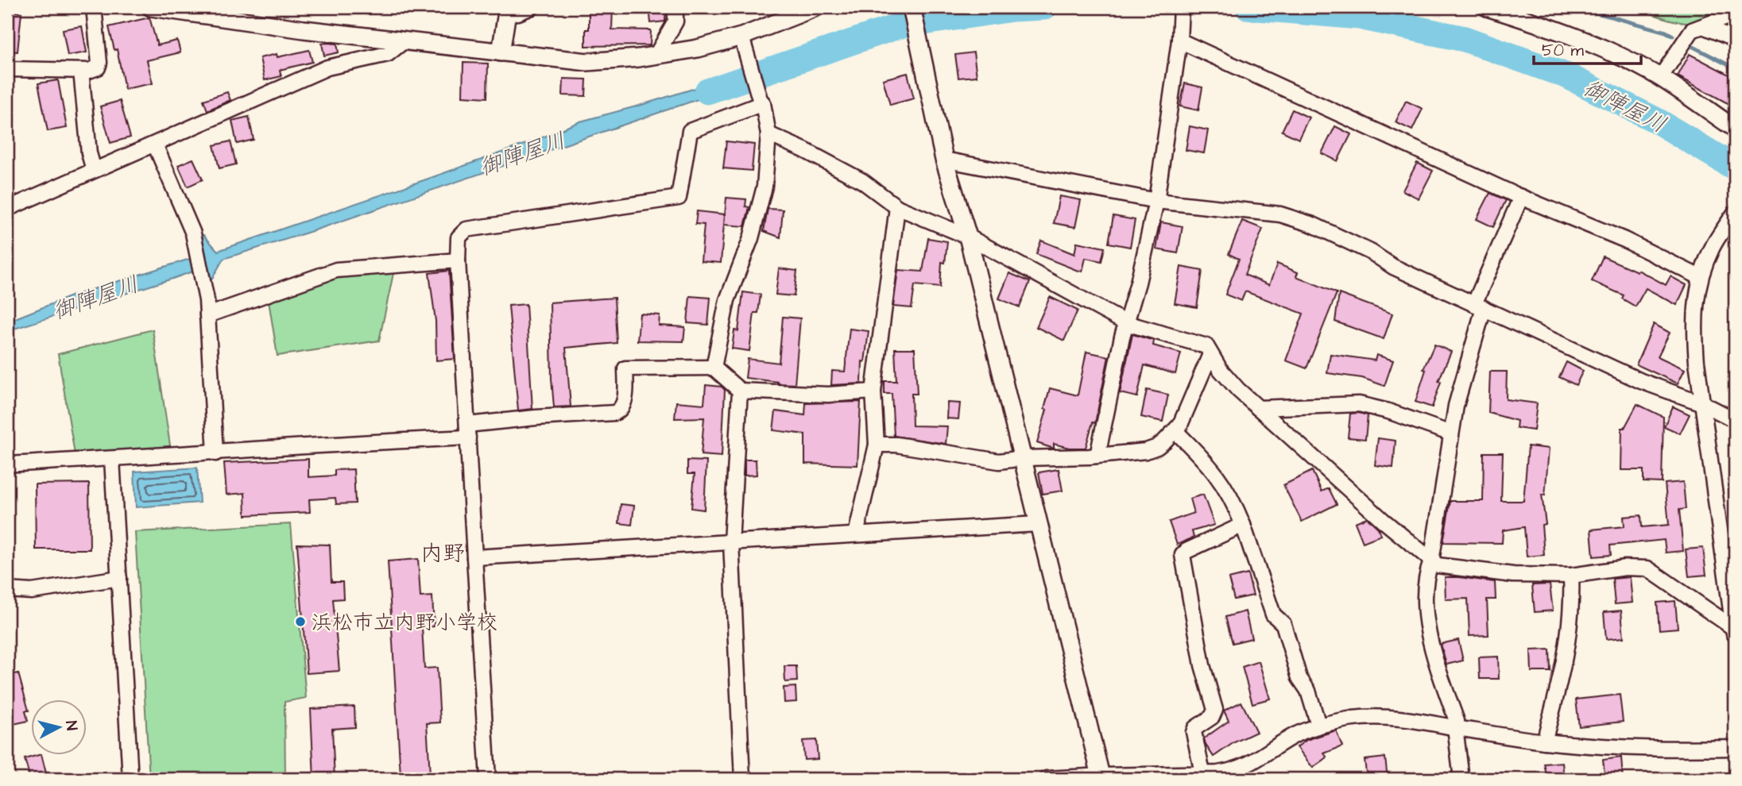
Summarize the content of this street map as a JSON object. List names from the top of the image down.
{
  "districts": ["内野"],
  "water": ["御陣屋川"],
  "places": ["浜松市立内野小学校"],
  "scale_bar": "50 m",
  "north": "right"
}
